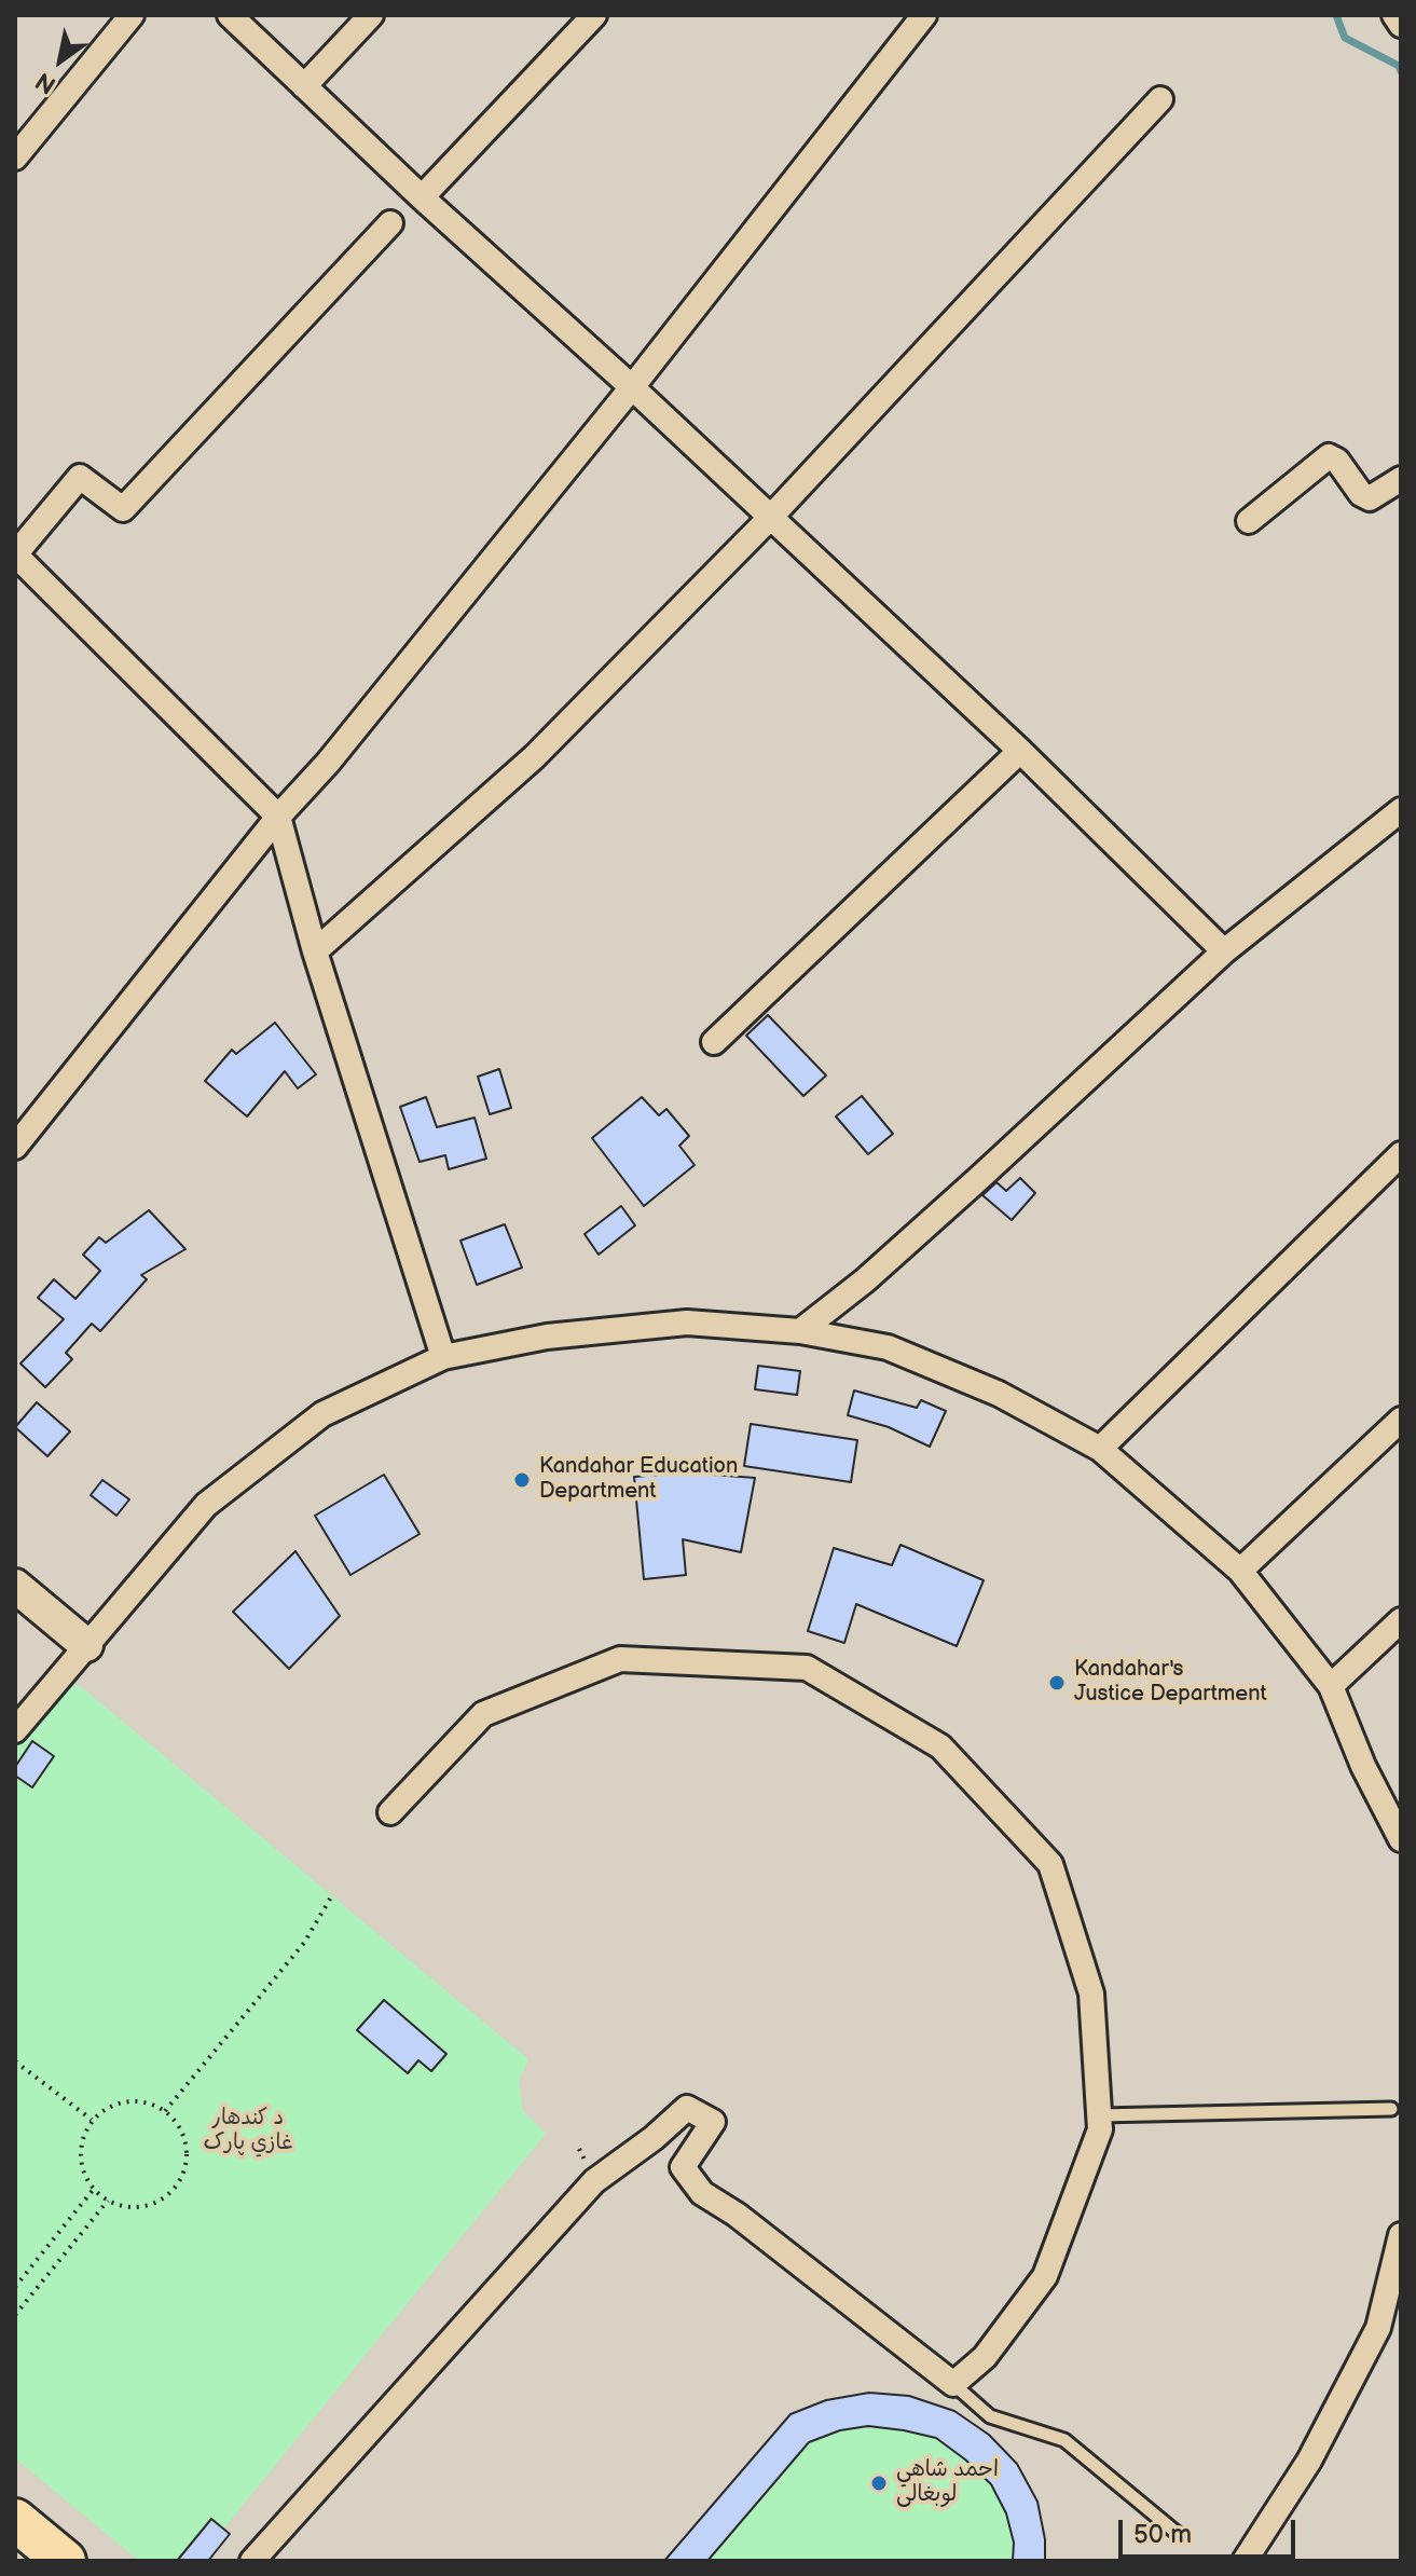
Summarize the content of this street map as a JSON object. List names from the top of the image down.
{
  "parks": ["د کندهار غازي پارک"],
  "places": ["Kandahar Education Department", "Kandahar's Justice Department", "احمد شاهي لوبغالی"],
  "scale_bar": "50 m",
  "north": "bottom left"
}
